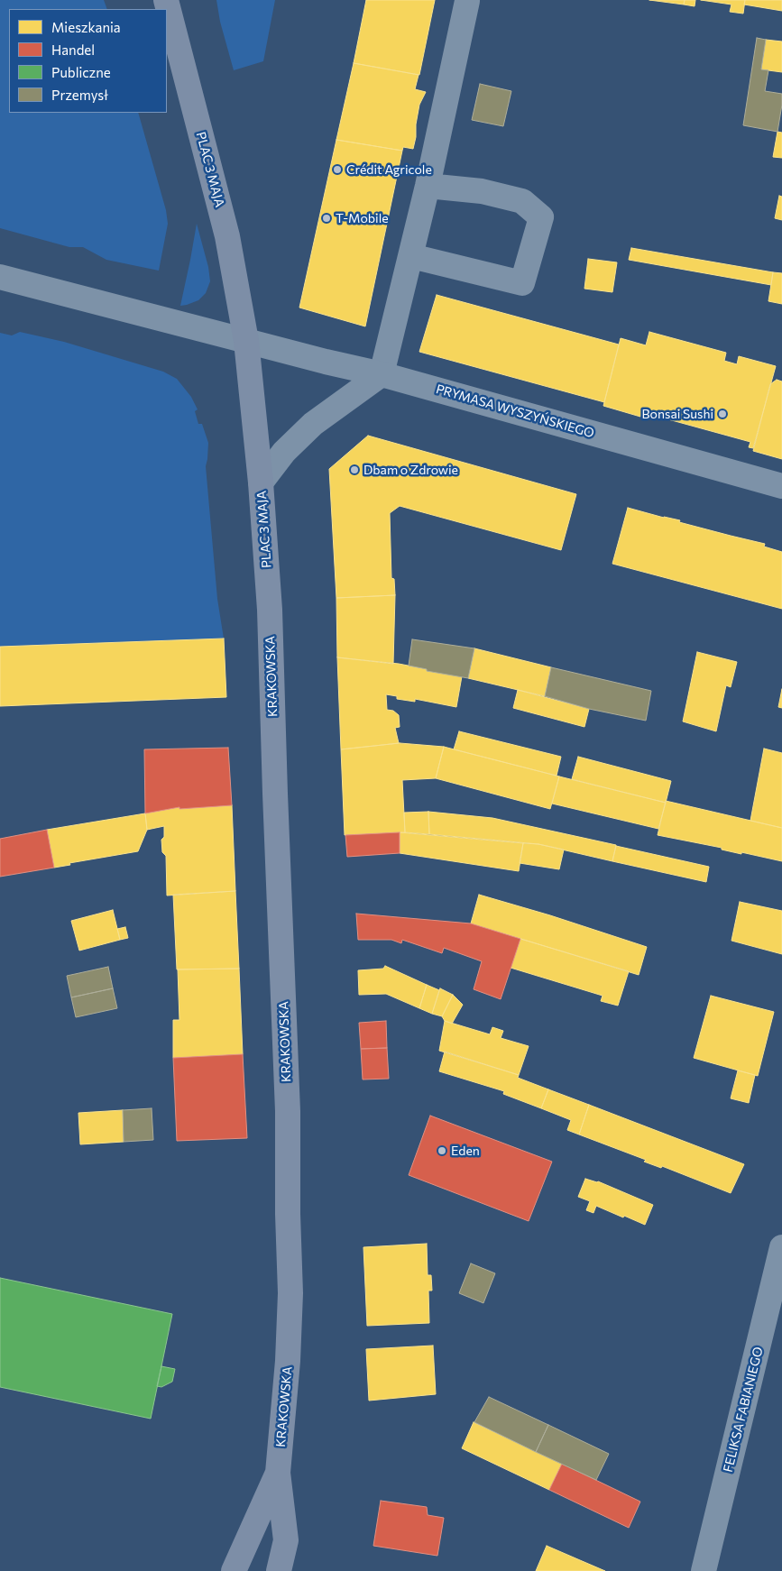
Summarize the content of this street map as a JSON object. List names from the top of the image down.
{
  "streets": {
    "main road": ["PLAC 3 MAJA", "KRAKOWSKA"],
    "street": ["PRYMASA WYSZYŃSKIEGO", "FELIKSA FABIANIEGO"]
  },
  "crossings": [
    ["PLAC 3 MAJA", "PRYMASA WYSZYŃSKIEGO"],
    ["PLAC 3 MAJA", "KRAKOWSKA"]
  ],
  "places": [
    "Crédit Agricole",
    "T-Mobile",
    "Bonsai Sushi",
    "Dbam o Zdrowie",
    "Eden"
  ],
  "legend": [
    "Mieszkania",
    "Handel",
    "Publiczne",
    "Przemysł"
  ]
}
